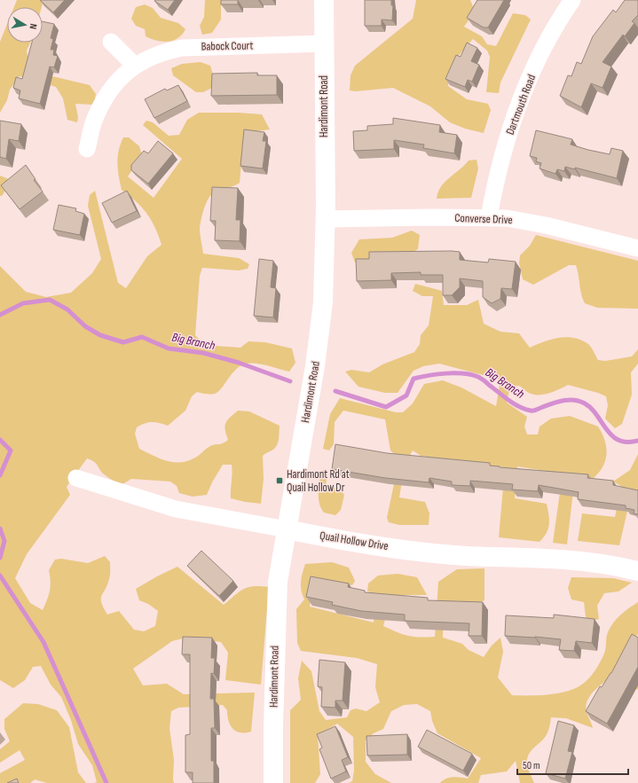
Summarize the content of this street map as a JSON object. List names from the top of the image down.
{
  "streets": {
    "street": [
      "Babock Court",
      "Dartmouth Road",
      "Hardimont Road",
      "Converse Drive",
      "Quail Hollow Drive"
    ]
  },
  "crossings": [
    ["Babock Court", "Hardimont Road"],
    ["Dartmouth Road", "Converse Drive"],
    ["Hardimont Road", "Converse Drive"],
    ["Hardimont Road", "Quail Hollow Drive"]
  ],
  "water": ["Big Branch"],
  "places": {
    "transit": ["Hardimont Rd at Quail Hollow Dr"]
  },
  "scale_bar": "50 m",
  "north": "right"
}
